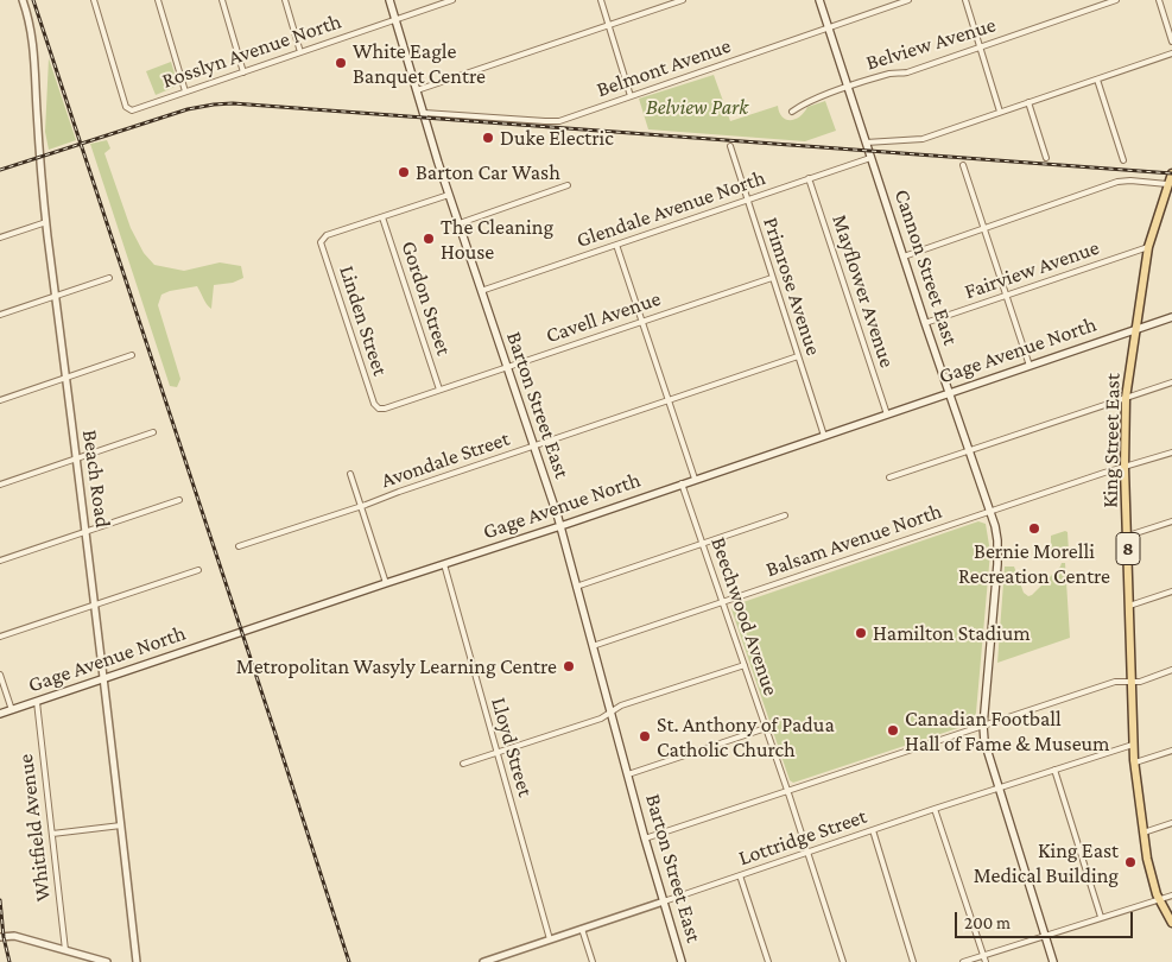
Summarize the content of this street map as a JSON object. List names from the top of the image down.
{
  "streets": {
    "main road": [
      "Cannon Street East",
      "Gage Avenue North",
      "Barton Street East",
      "King Street East",
      "8"
    ],
    "street": [
      "Belview Avenue",
      "Rosslyn Avenue North",
      "Belmont Avenue",
      "Glendale Avenue North",
      "Fairview Avenue",
      "Primrose Avenue",
      "Mayflower Avenue",
      "Gordon Street",
      "Cavell Avenue",
      "Linden Street",
      "Avondale Street",
      "Beach Road",
      "Balsam Avenue North",
      "Beechwood Avenue",
      "Lloyd Street",
      "Whitfield Avenue",
      "Lottridge Street"
    ]
  },
  "crossings": [
    ["Belview Avenue", "Cannon Street East"],
    ["Rosslyn Avenue North", "Barton Street East"],
    ["Belmont Avenue", "Cannon Street East"],
    ["Belmont Avenue", "Barton Street East"],
    ["Glendale Avenue North", "Cannon Street East"],
    ["Glendale Avenue North", "Primrose Avenue"],
    ["Glendale Avenue North", "Mayflower Avenue"],
    ["Glendale Avenue North", "Barton Street East"],
    ["Cannon Street East", "Fairview Avenue"],
    ["Cannon Street East", "Gage Avenue North"],
    ["Cannon Street East", "Balsam Avenue North"],
    ["Cannon Street East", "Lottridge Street"],
    ["Fairview Avenue", "King Street East"],
    ["Primrose Avenue", "Cavell Avenue"],
    ["Primrose Avenue", "Gage Avenue North"],
    ["Primrose Avenue", "Avondale Street"],
    ["Mayflower Avenue", "Gage Avenue North"],
    ["Gordon Street", "Cavell Avenue"],
    ["Gordon Street", "Linden Street"],
    ["Cavell Avenue", "Linden Street"],
    ["Cavell Avenue", "Barton Street East"],
    ["Gage Avenue North", "Barton Street East"],
    ["Gage Avenue North", "King Street East"],
    ["Gage Avenue North", "Beach Road"],
    ["Gage Avenue North", "Beechwood Avenue"],
    ["Gage Avenue North", "Lloyd Street"],
    ["Gage Avenue North", "Whitfield Avenue"],
    ["Barton Street East", "Avondale Street"],
    ["Barton Street East", "Balsam Avenue North"],
    ["Barton Street East", "Lottridge Street"],
    ["King Street East", "Balsam Avenue North"],
    ["King Street East", "Lottridge Street"],
    ["Balsam Avenue North", "Beechwood Avenue"],
    ["Beechwood Avenue", "Lottridge Street"],
    ["Lloyd Street", "Lottridge Street"]
  ],
  "parks": ["Belview Park"],
  "places": [
    "White Eagle Banquet Centre",
    "Duke Electric",
    "Barton Car Wash",
    "The Cleaning House",
    "Bernie Morelli Recreation Centre",
    "Hamilton Stadium",
    "Metropolitan Wasyly Learning Centre",
    "Canadian Football Hall of Fame & Museum",
    "St. Anthony of Padua Catholic Church",
    "King East Medical Building"
  ],
  "scale_bar": "200 m"
}
